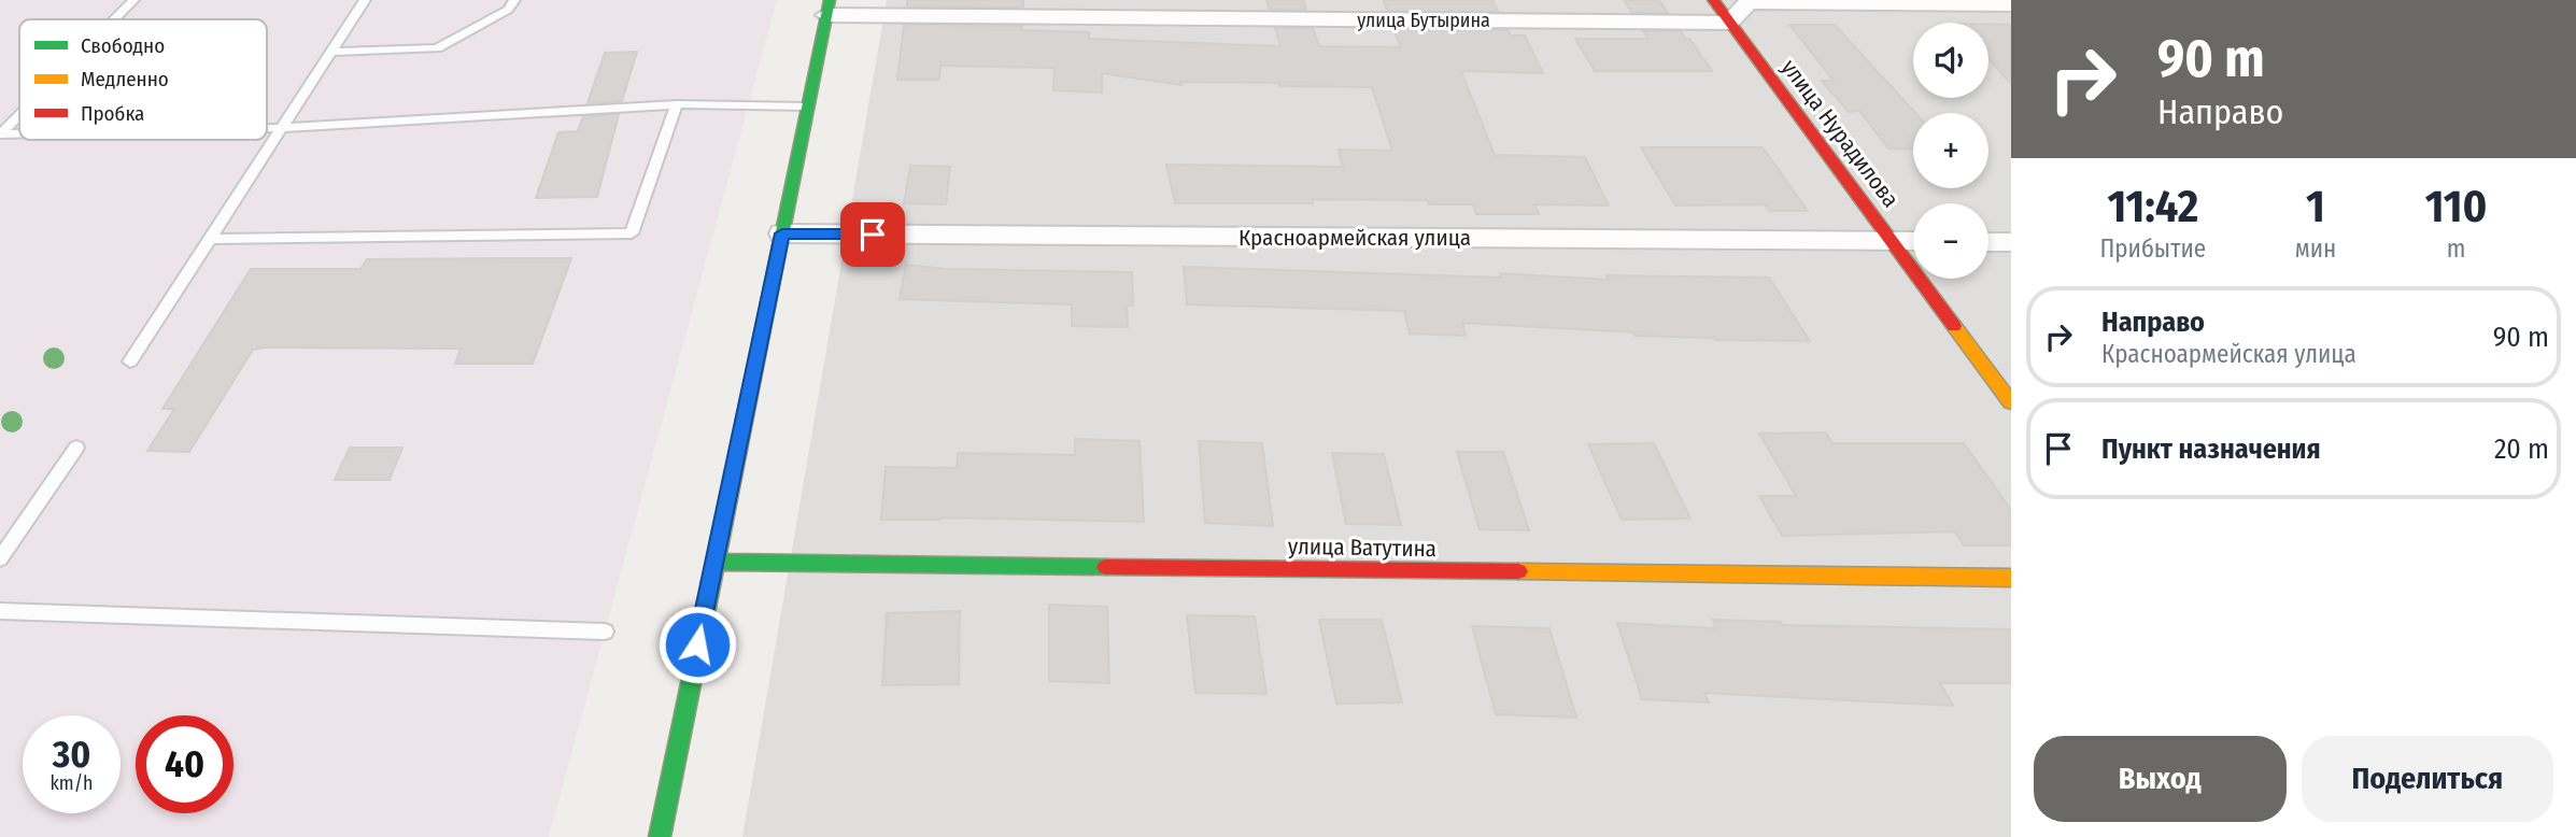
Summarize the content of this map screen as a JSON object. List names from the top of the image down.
{
  "streets": {
    "street": [
      "улица Бутырина",
      "улица Нурадилова",
      "Красноармейская улица",
      "улица Ватутина"
    ]
  },
  "crossings": [
    ["улица Бутырина", "улица Нурадилова"],
    ["улица Нурадилова", "Красноармейская улица"]
  ],
  "legend": ["Свободно", "Медленно", "Пробка"],
  "page": {
    "turn": ["90 m", "Направо"],
    "map_buttons": ["+", "−"],
    "eta": [
      "11:42",
      "Прибытие",
      "1",
      "мин",
      "110",
      "m"
    ],
    "list": [
      {
        "name": "Направо",
        "note": "Красноармейская улица",
        "value": "90 m"
      },
      {
        "name": "Пункт назначения",
        "value": "20 m"
      }
    ],
    "speed": "30 km/h",
    "limit": "40",
    "buttons": ["Выход", "Поделиться"]
  }
}
